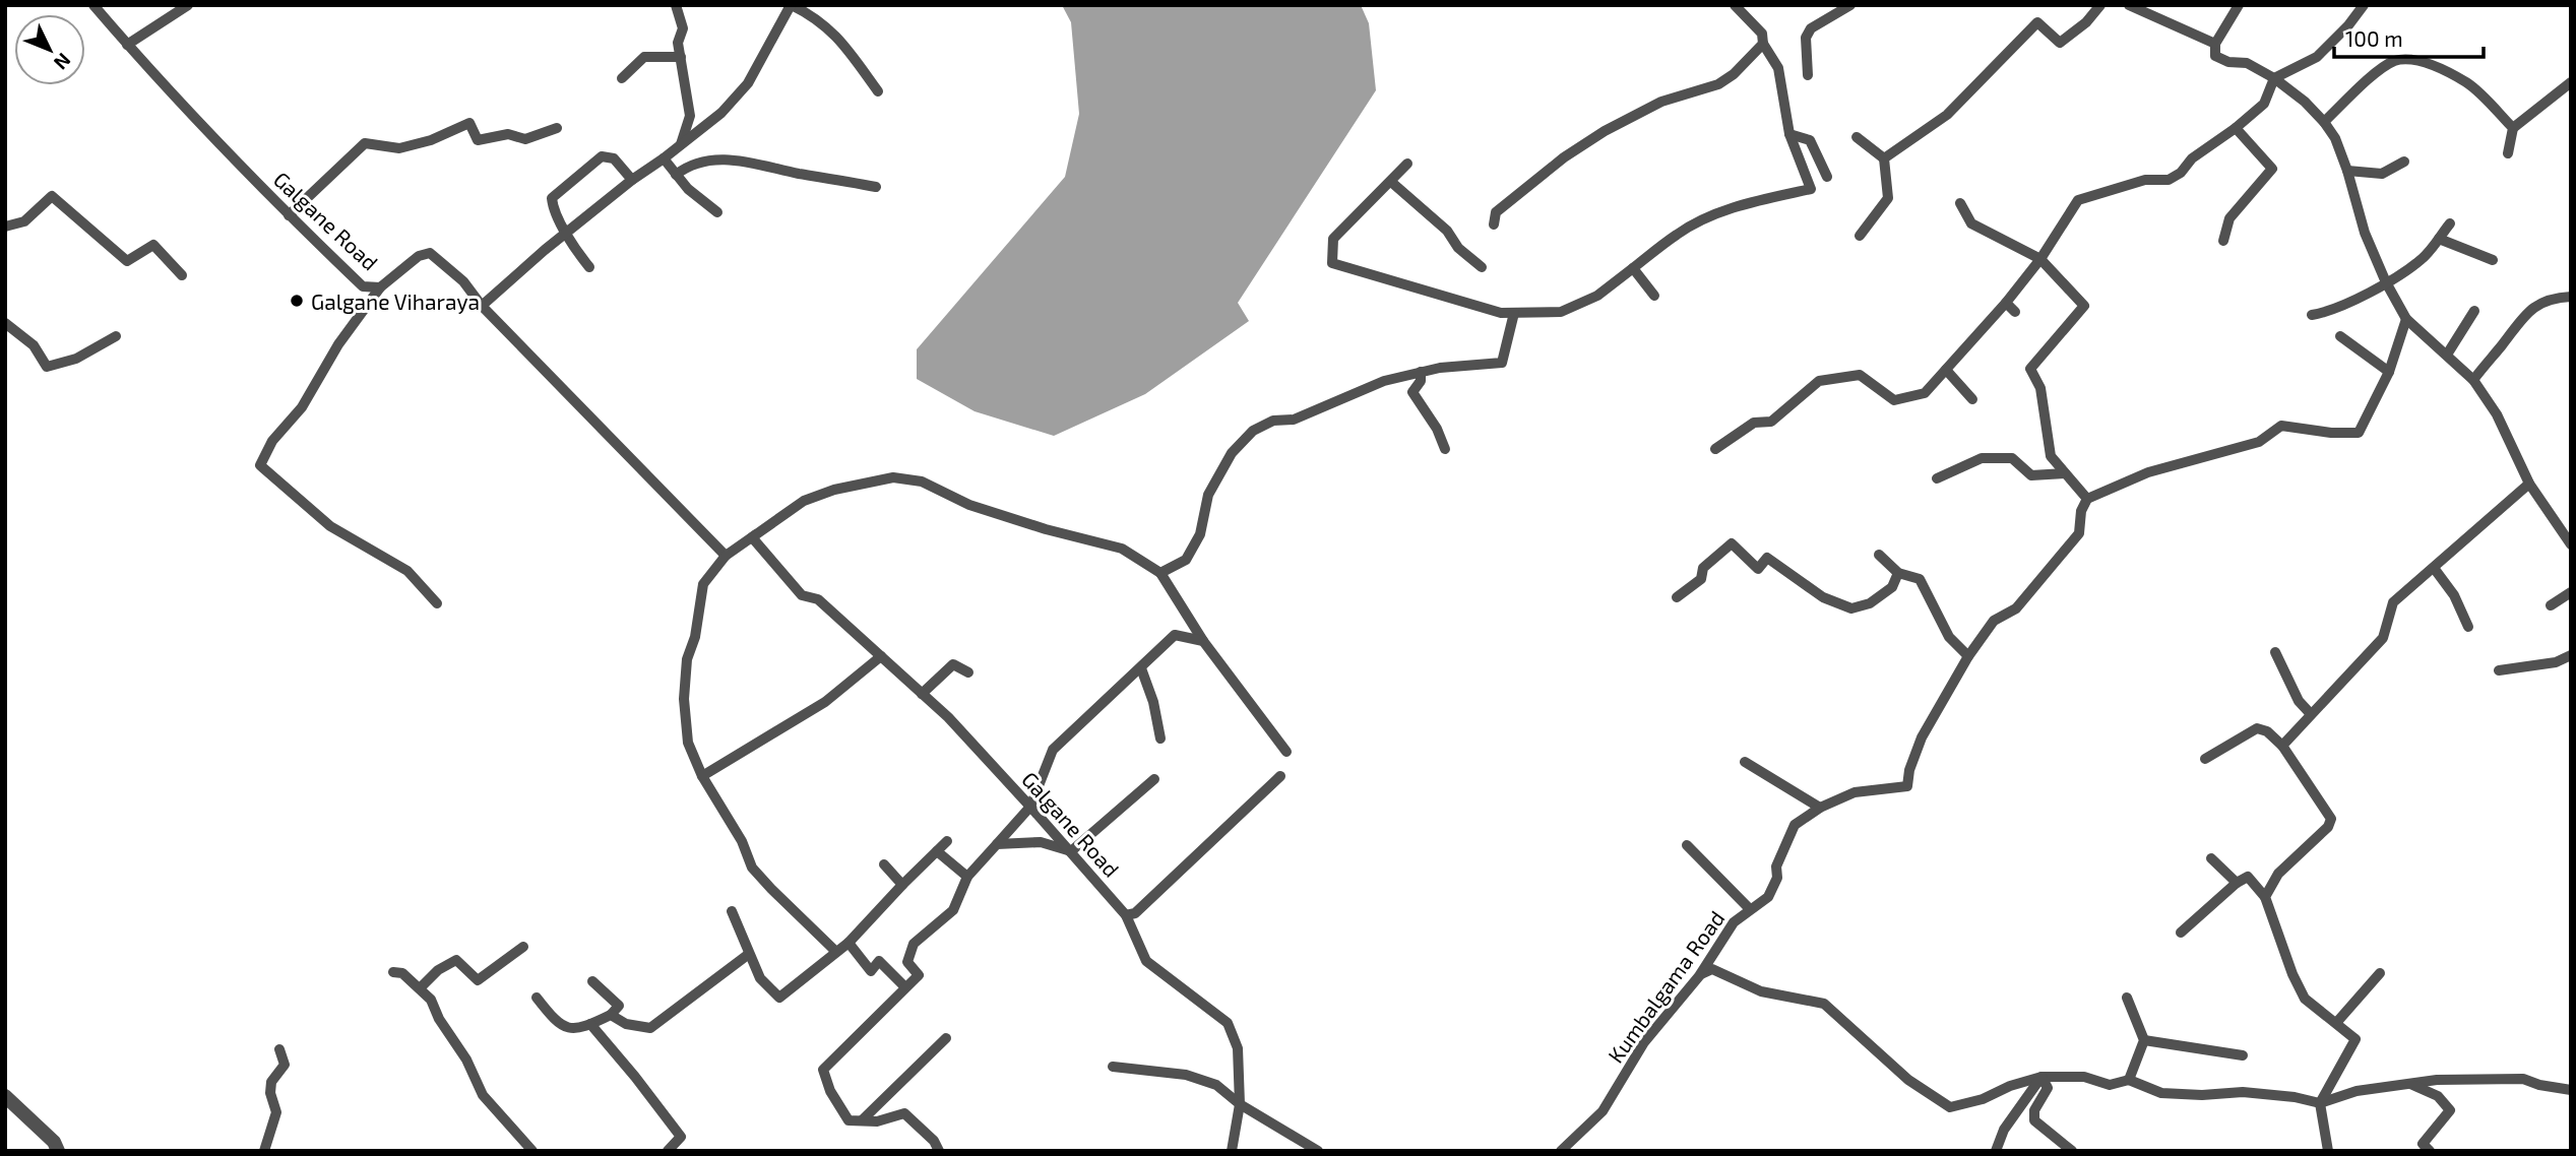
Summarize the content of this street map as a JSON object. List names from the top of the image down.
{
  "streets": {
    "street": ["Galgane Road", "Kumbalgama Road"]
  },
  "places": ["Galgane Viharaya"],
  "scale_bar": "100 m",
  "north": "bottom right"
}
